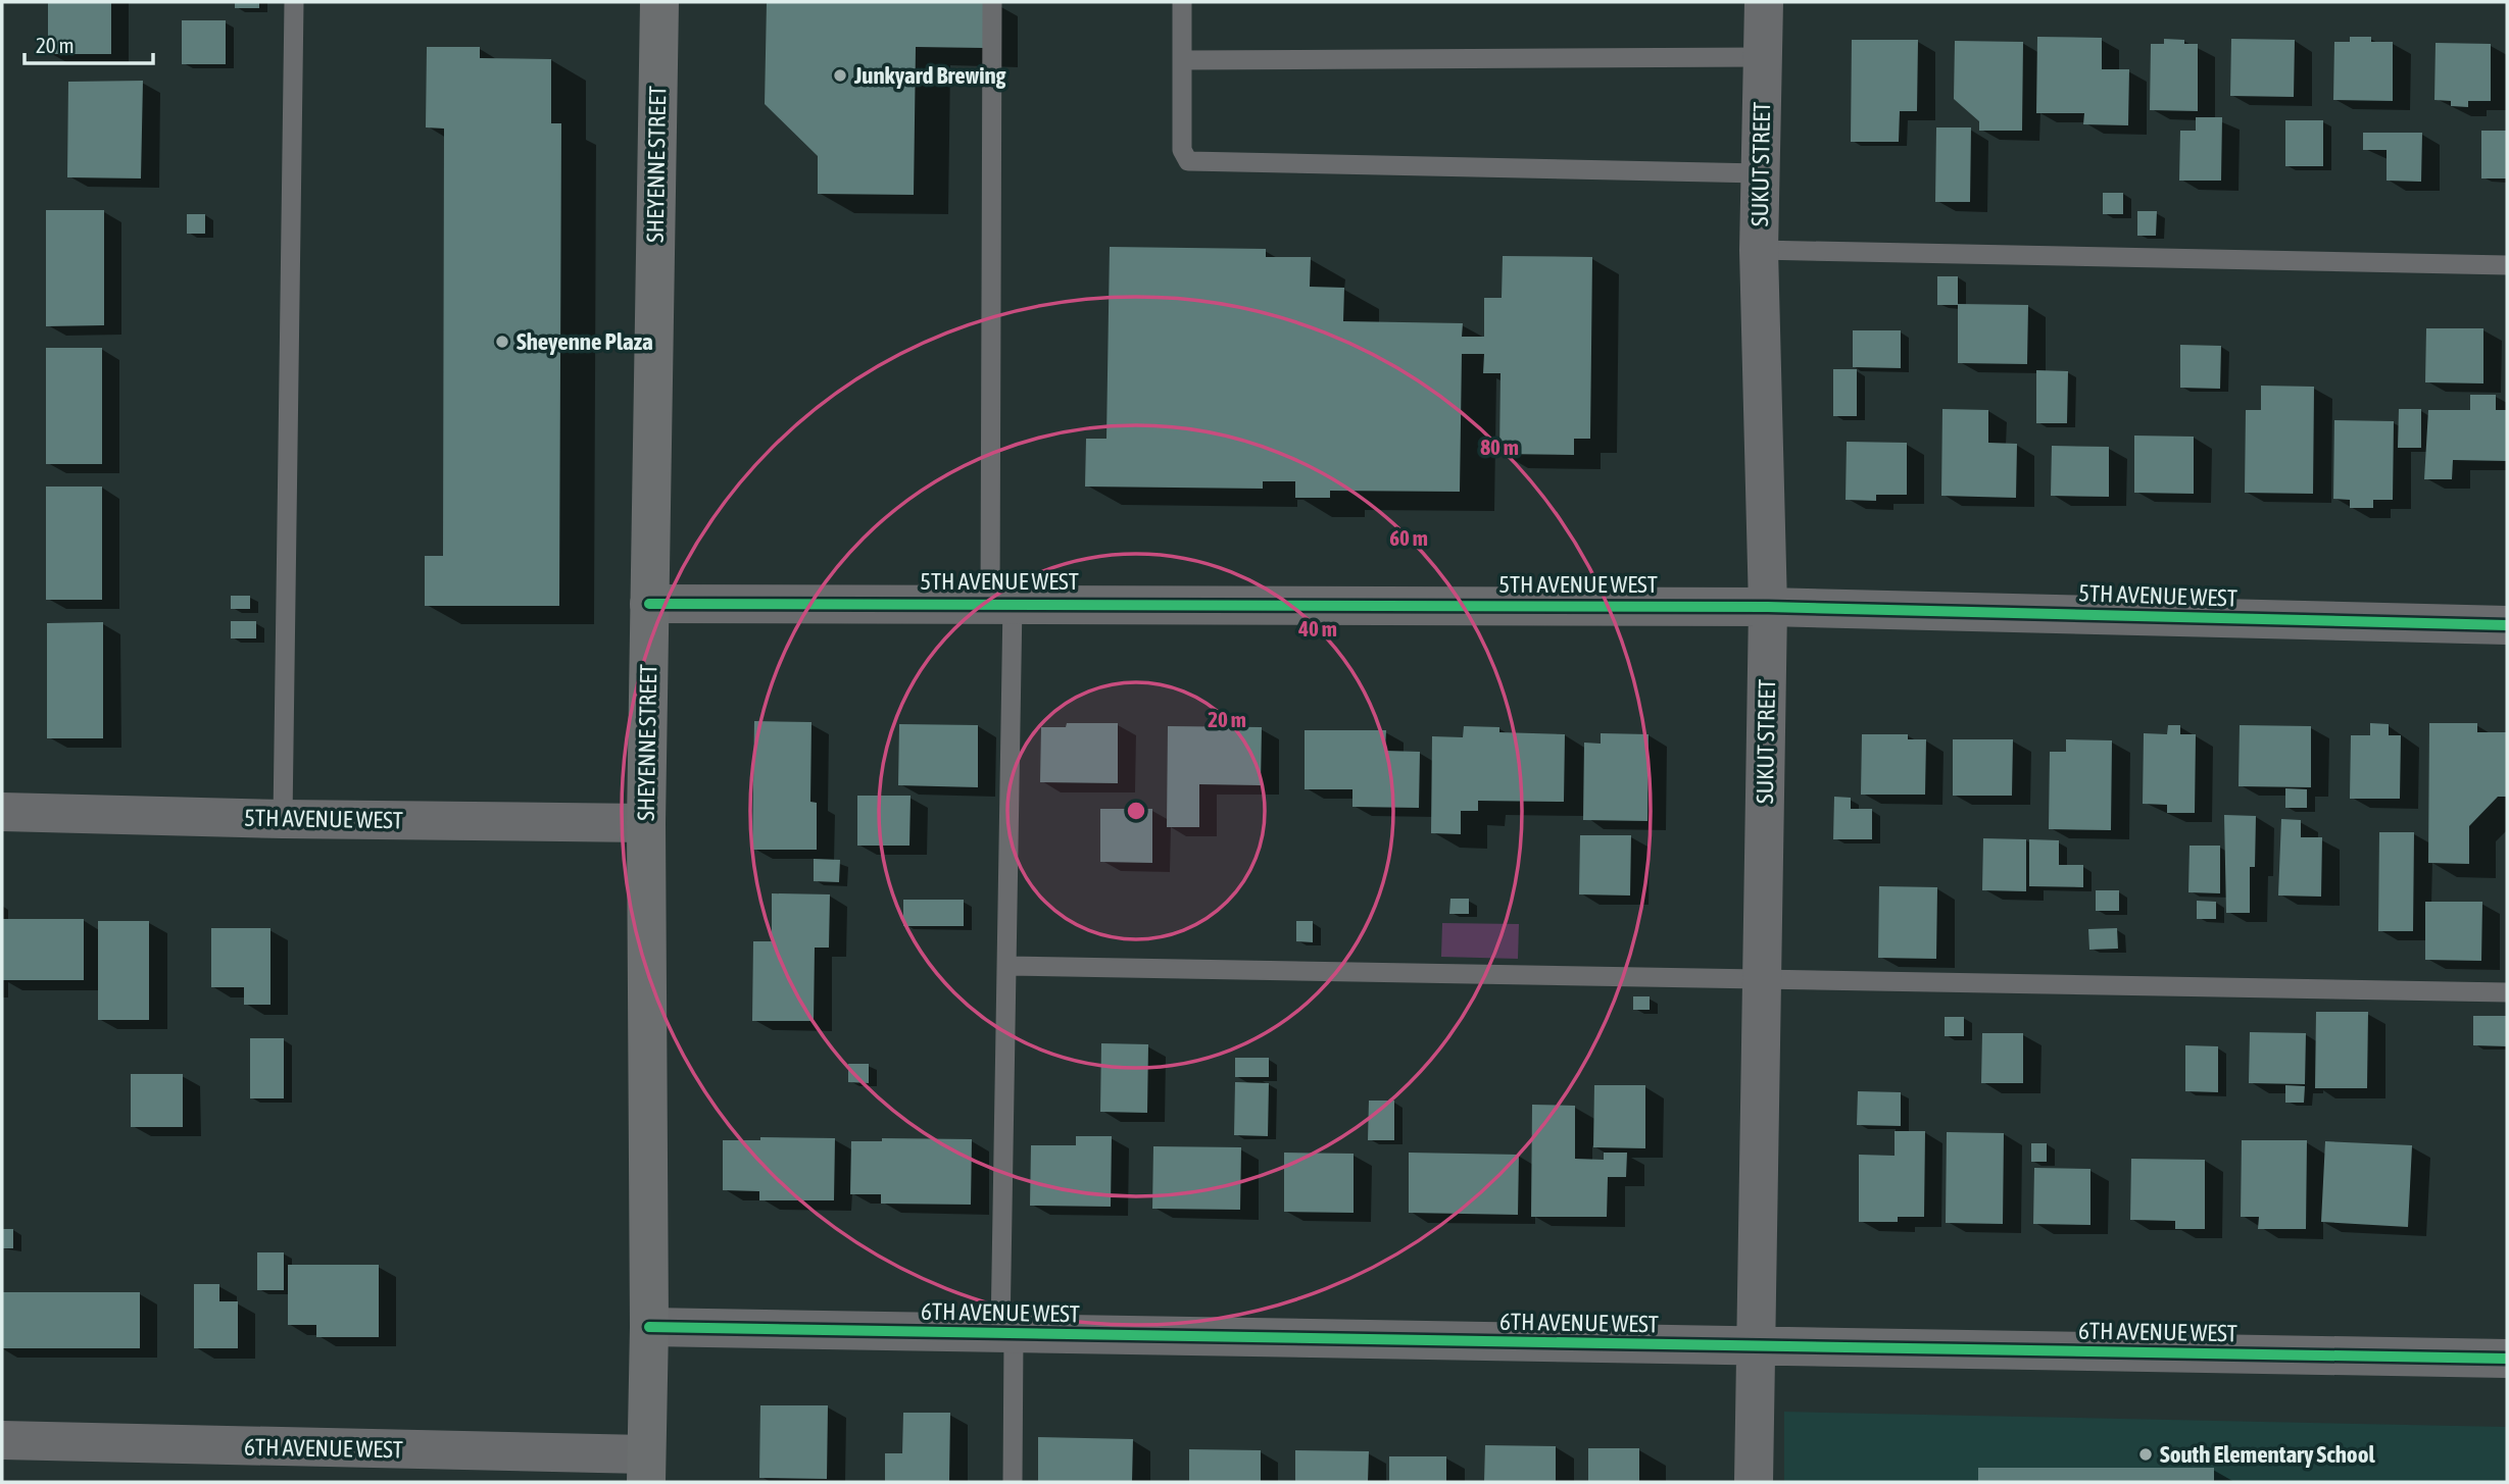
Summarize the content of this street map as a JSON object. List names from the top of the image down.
{
  "streets": {
    "main road": ["SHEYENNE STREET"],
    "street": ["SUKUT STREET", "5TH AVENUE WEST", "6TH AVENUE WEST"]
  },
  "crossings": [
    ["SHEYENNE STREET", "5TH AVENUE WEST"],
    ["SHEYENNE STREET", "6TH AVENUE WEST"],
    ["SUKUT STREET", "5TH AVENUE WEST"],
    ["SUKUT STREET", "6TH AVENUE WEST"]
  ],
  "places": ["Junkyard Brewing", "Sheyenne Plaza", "South Elementary School"],
  "scale_bar": "20 m",
  "rings": [
    "80 m",
    "60 m",
    "40 m",
    "20 m"
  ]
}
